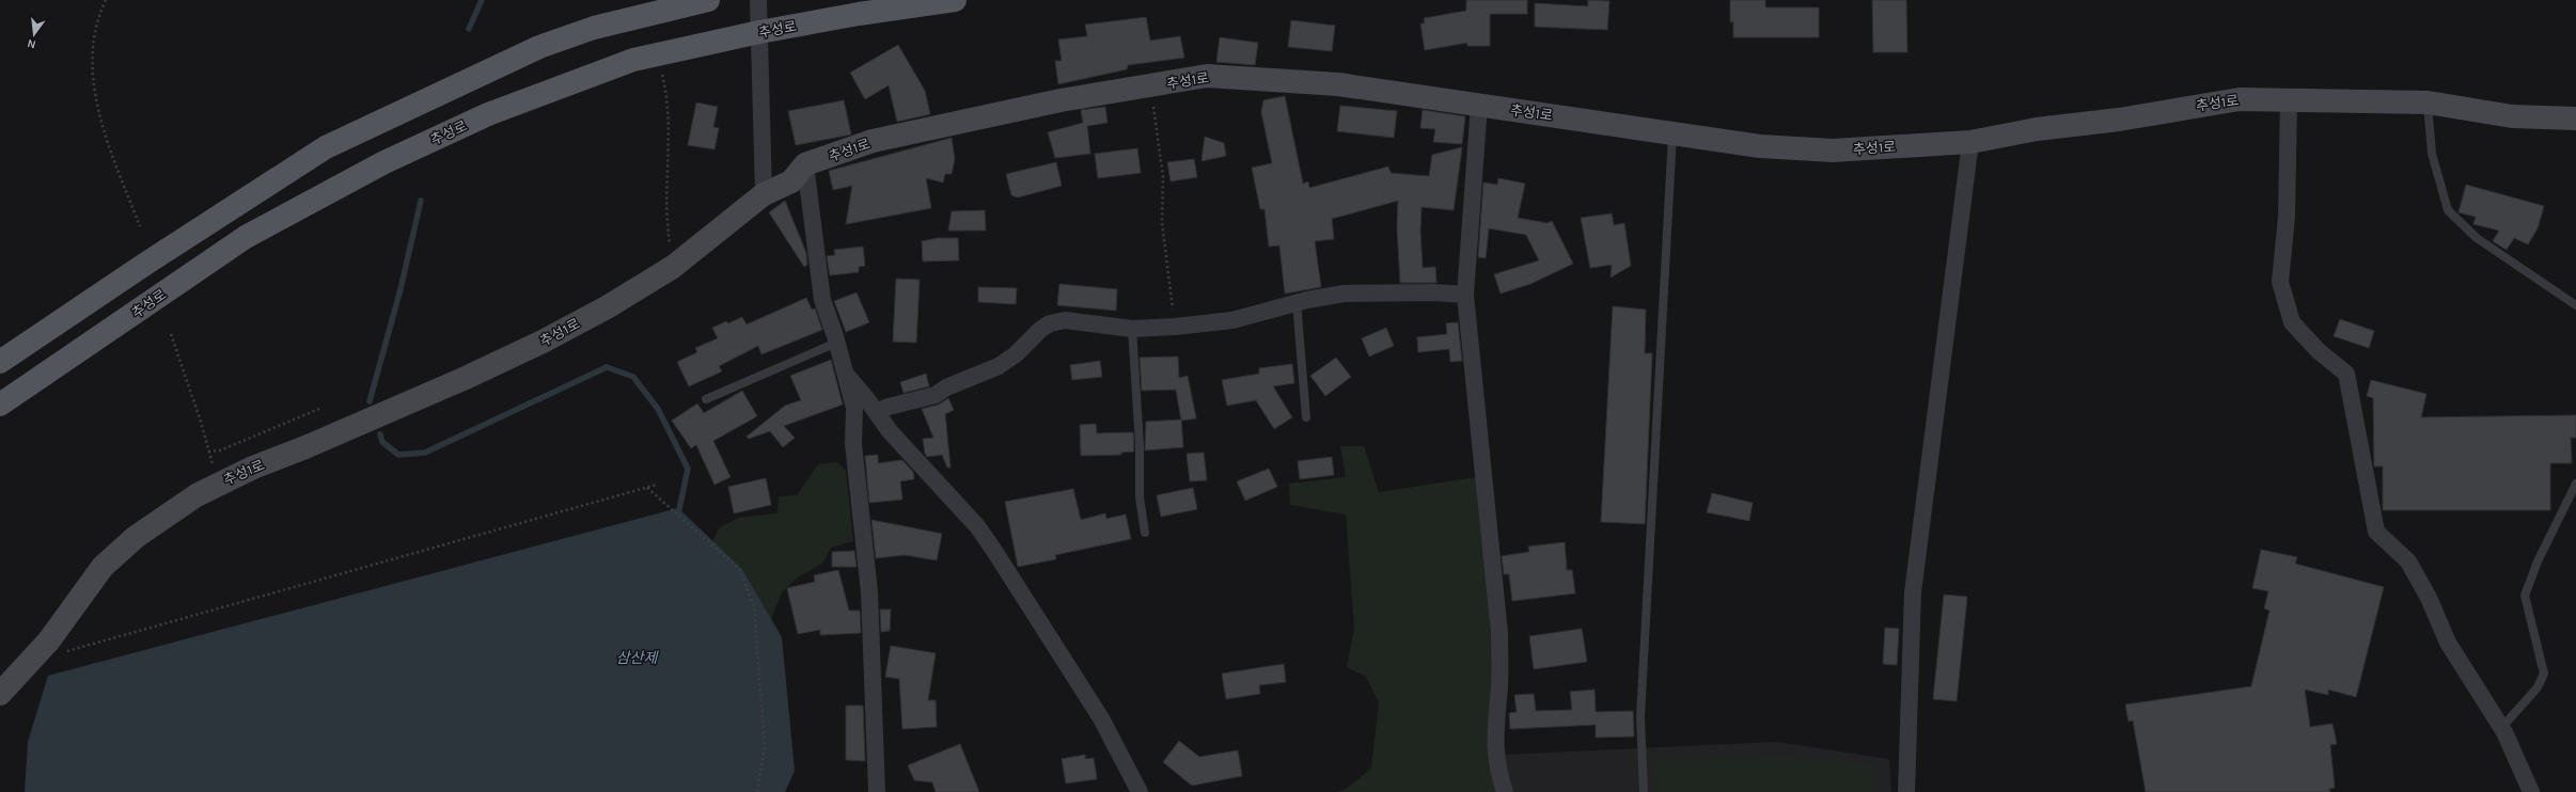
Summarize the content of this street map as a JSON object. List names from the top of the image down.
{
  "streets": {
    "main road": ["추성로"],
    "street": ["추성1로"]
  },
  "water": ["삼산제"],
  "north": "bottom"
}
